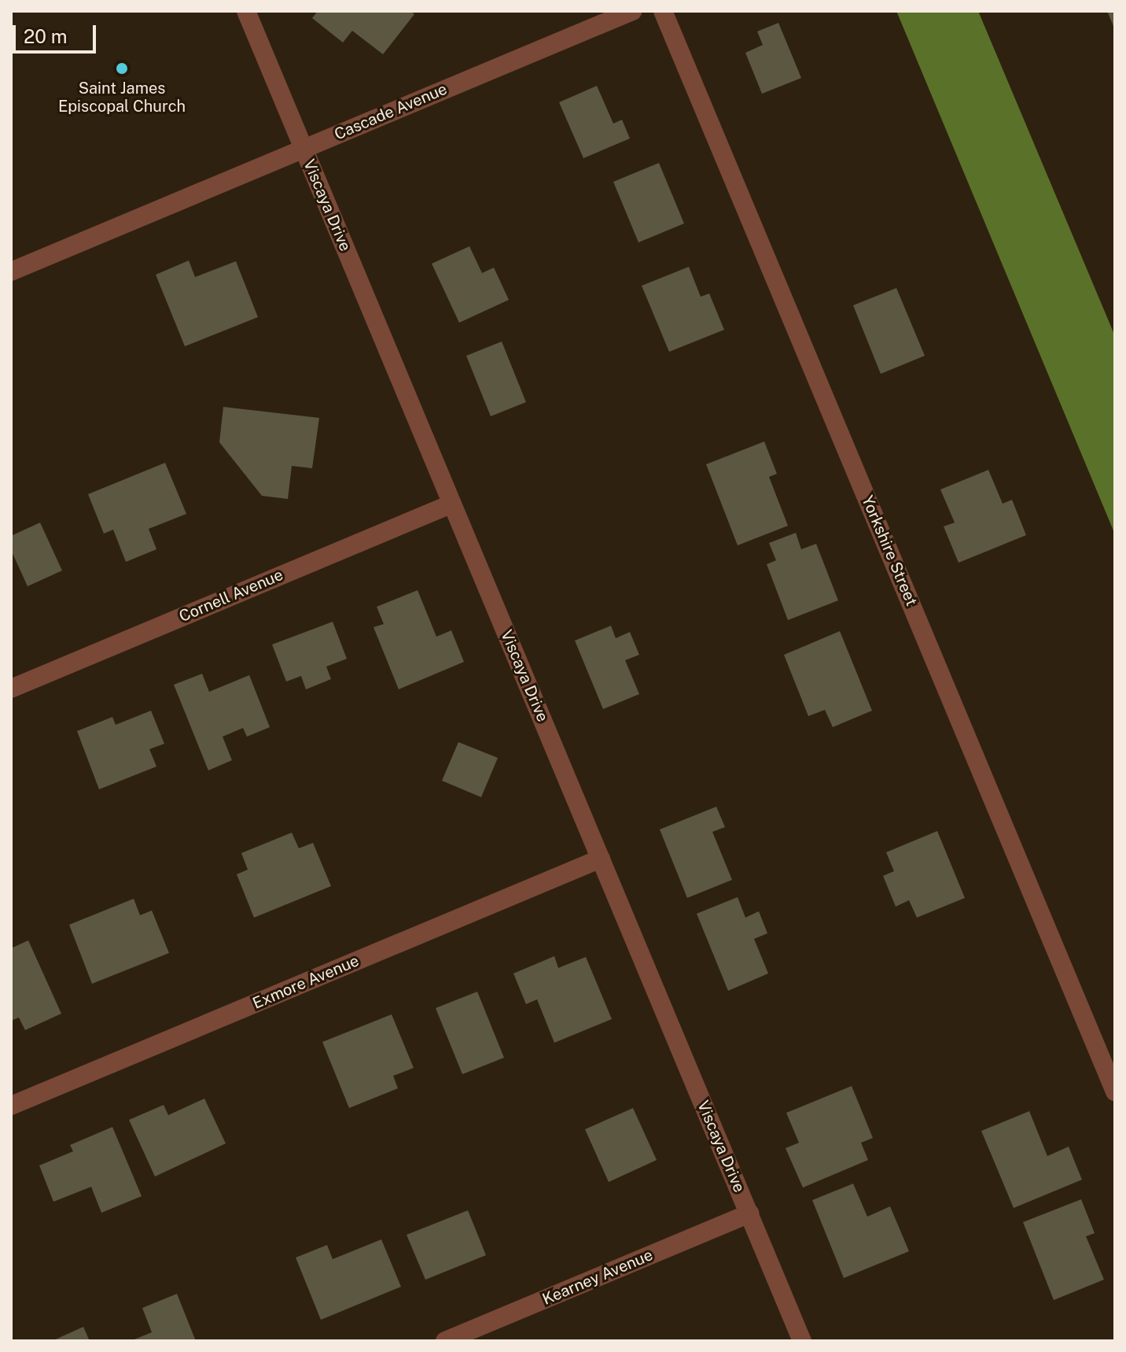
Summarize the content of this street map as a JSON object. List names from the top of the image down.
{
  "streets": {
    "street": [
      "Cascade Avenue",
      "Viscaya Drive",
      "Yorkshire Street",
      "Cornell Avenue",
      "Exmore Avenue",
      "Kearney Avenue"
    ]
  },
  "crossings": [
    ["Cascade Avenue", "Viscaya Drive"],
    ["Viscaya Drive", "Cornell Avenue"],
    ["Viscaya Drive", "Exmore Avenue"],
    ["Viscaya Drive", "Kearney Avenue"]
  ],
  "places": ["Saint James Episcopal Church"],
  "scale_bar": "20 m"
}
